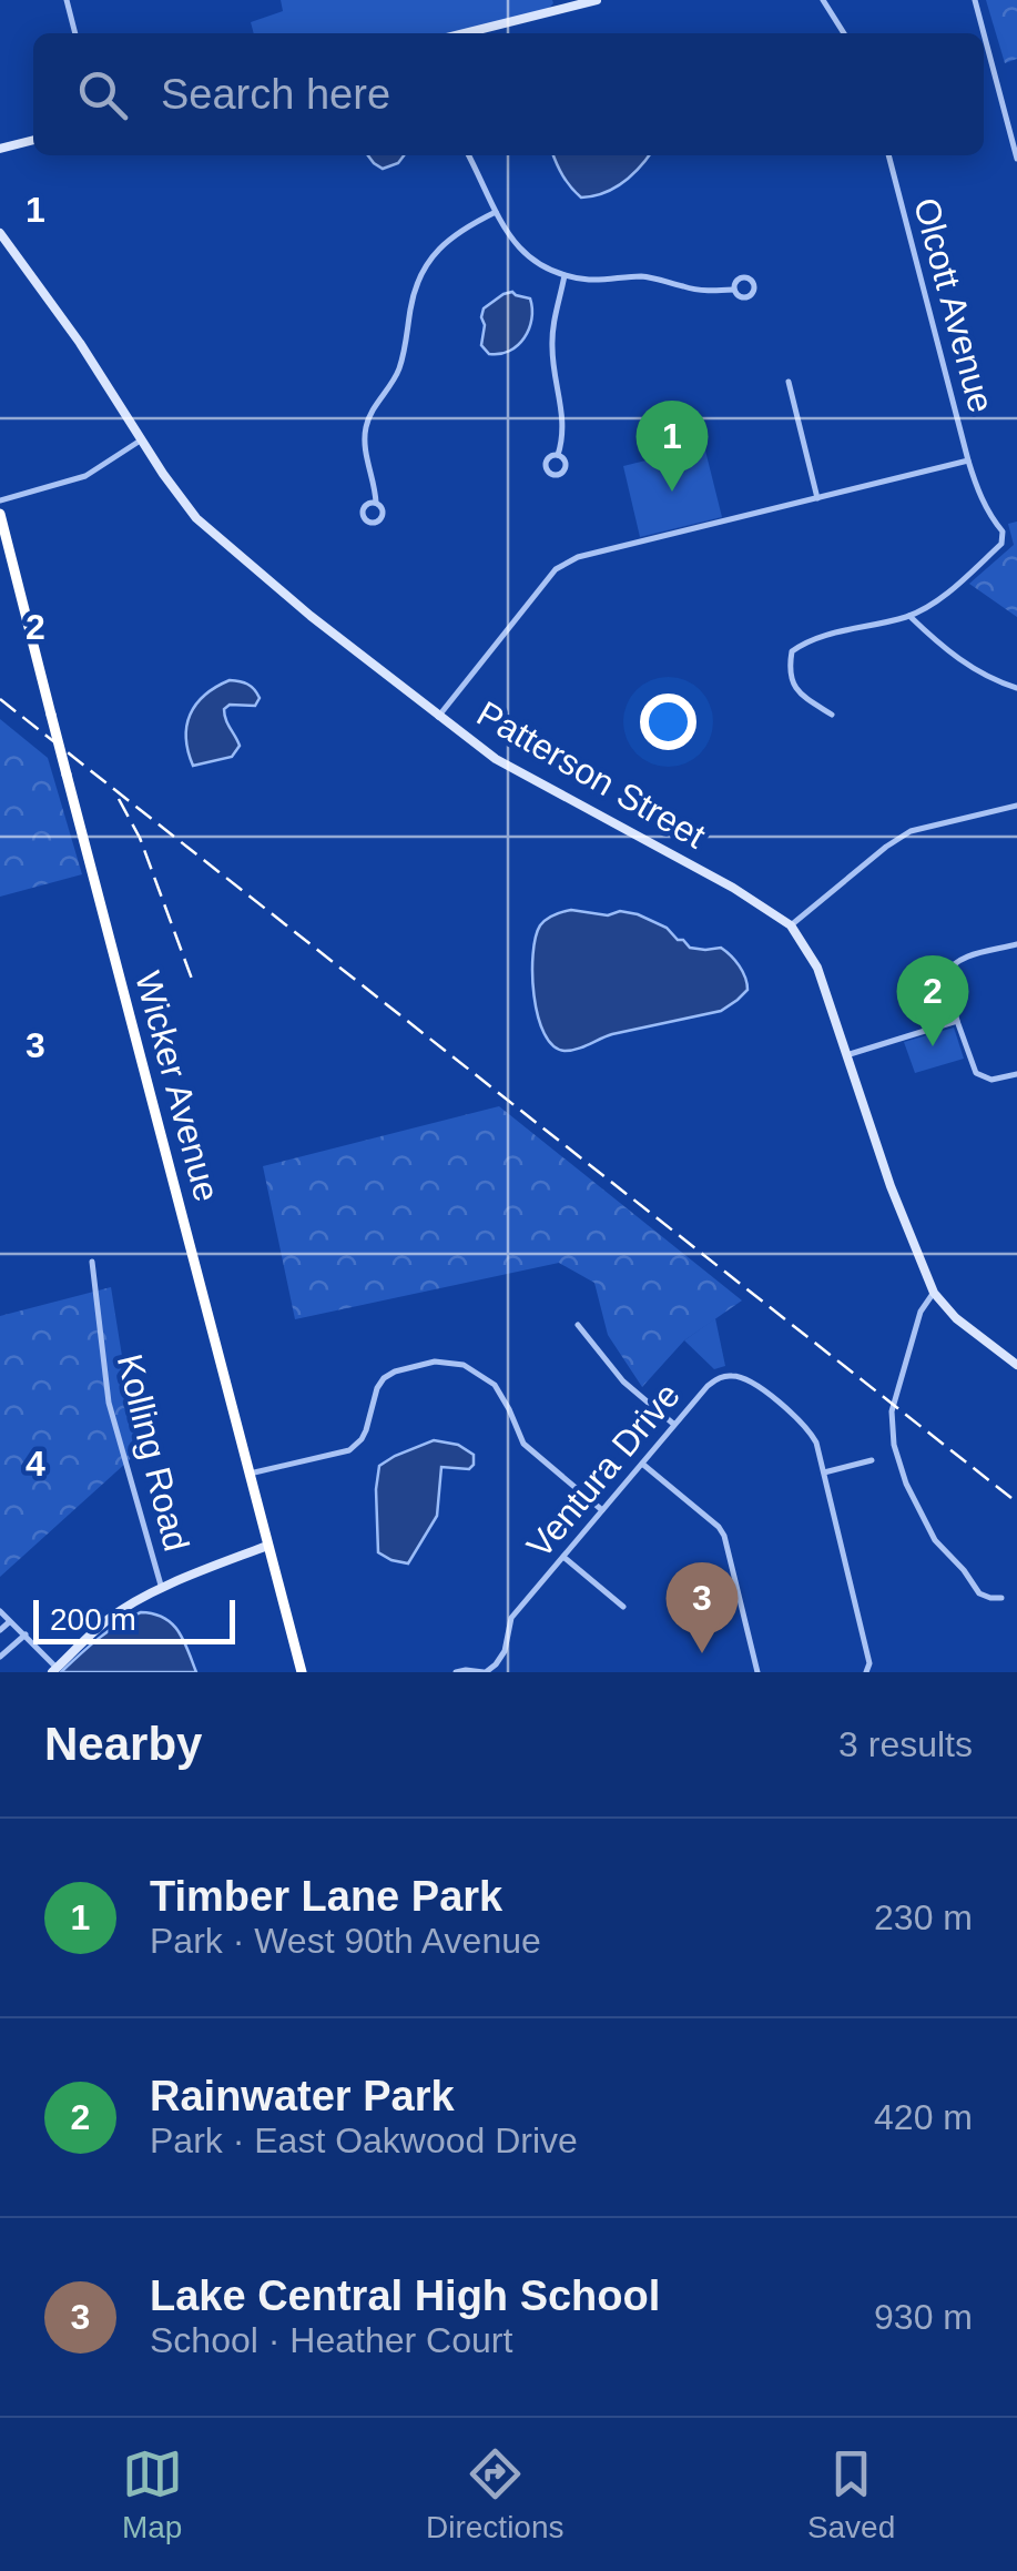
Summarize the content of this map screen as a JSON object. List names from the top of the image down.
{
  "streets": {
    "highway": ["Wicker Avenue"],
    "street": [
      "Olcott Avenue",
      "Patterson Street",
      "Kolling Road",
      "Ventura Drive"
    ]
  },
  "scale_bar": "200 m",
  "page": {
    "search": "Search here",
    "pins": ["1", "2", "3"],
    "scale": "200 m",
    "heading": ["Nearby", "3 results"],
    "list": [
      {
        "mark": "1",
        "name": "Timber Lane Park",
        "note": "Park · West 90th Avenue",
        "value": "230 m"
      },
      {
        "mark": "2",
        "name": "Rainwater Park",
        "note": "Park · East Oakwood Drive",
        "value": "420 m"
      },
      {
        "mark": "3",
        "name": "Lake Central High School",
        "note": "School · Heather Court",
        "value": "930 m"
      }
    ],
    "nav": ["Map", "Directions", "Saved"]
  },
  "grid": {
    "rows": [
      "1",
      "2",
      "3",
      "4"
    ]
  }
}
